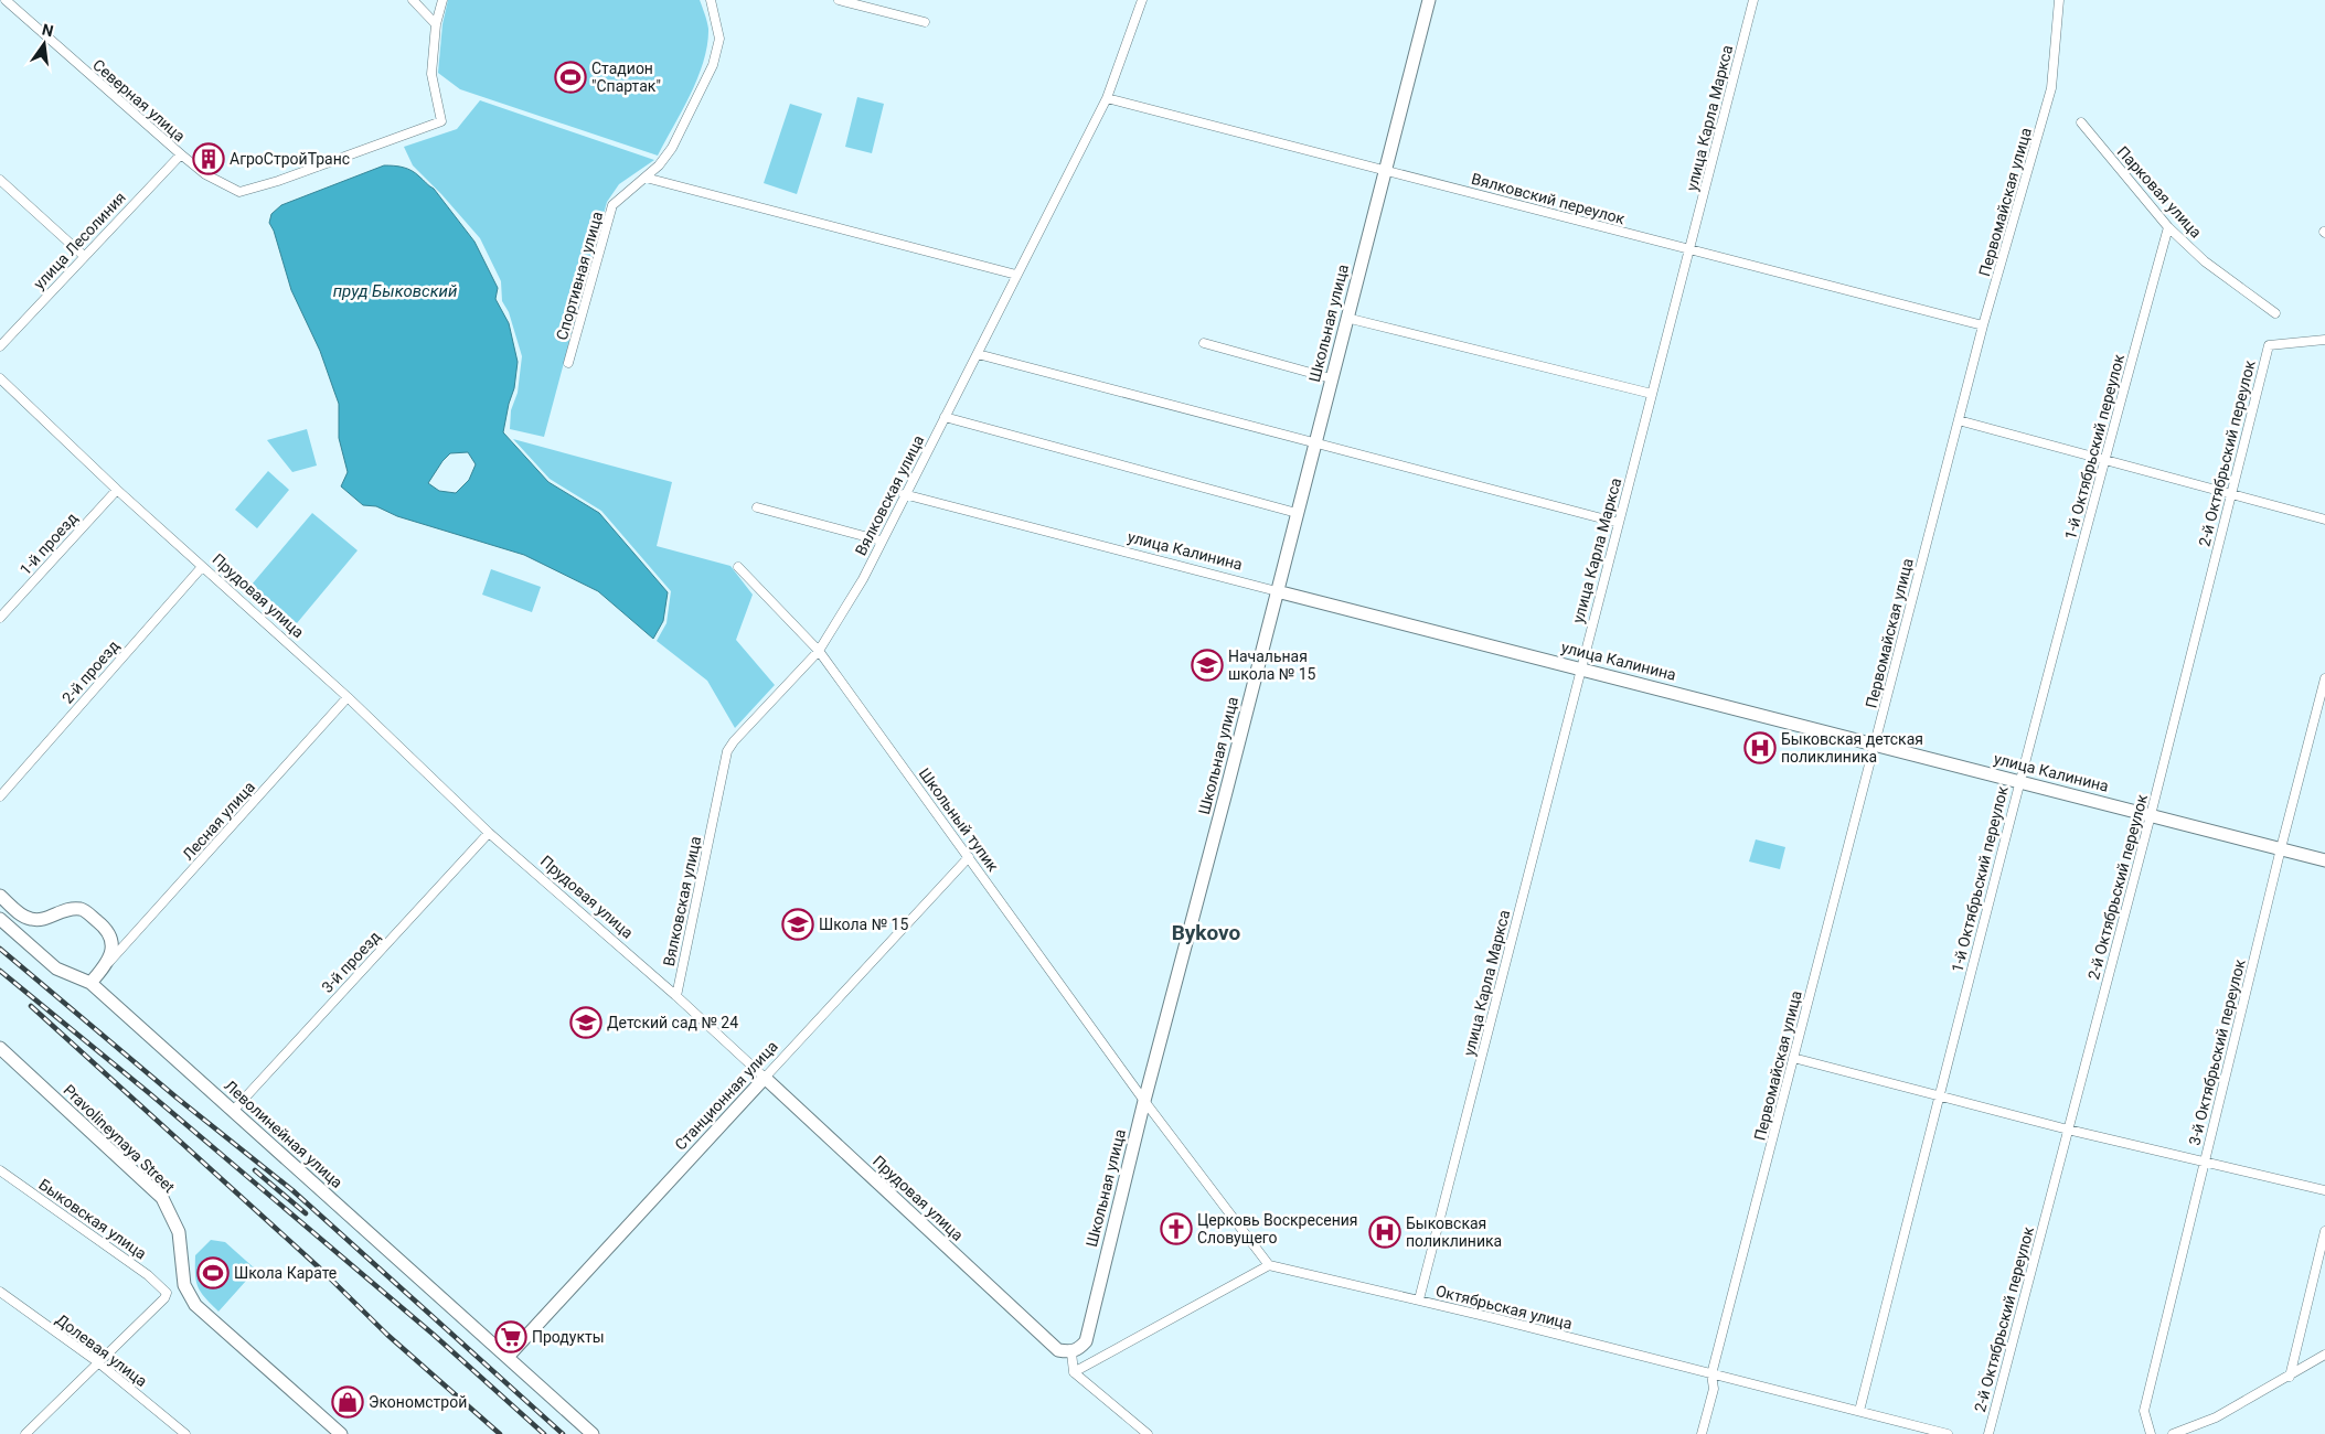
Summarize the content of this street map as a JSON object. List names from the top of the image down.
{
  "streets": {
    "main road": [
      "Школьная улица",
      "улица Калинина",
      "Прудовая улица",
      "Станционная улица",
      "Леволинейная улица",
      "Pravolineynaya Street"
    ],
    "street": [
      "Северная улица",
      "улица Карла Маркса",
      "Парковая улица",
      "Вялковский переулок",
      "Первомайская улица",
      "улица Лесолиния",
      "Спортивная улица",
      "1-й Октябрьский переулок",
      "2-й Октябрьский переулок",
      "Вялковская улица",
      "1-й проезд",
      "2-й проезд",
      "Школьный тупик",
      "Лесная улица",
      "3-й проезд",
      "3-й Октябрьский переулок",
      "Быковская улица",
      "Октябрьская улица",
      "Долевая улица"
    ]
  },
  "crossings": [
    ["Северная улица", "улица Лесолиния"],
    ["улица Карла Маркса", "Вялковский переулок"],
    ["улица Карла Маркса", "улица Калинина"],
    ["улица Карла Маркса", "Октябрьская улица"],
    ["Парковая улица", "1-й Октябрьский переулок"],
    ["Вялковский переулок", "Первомайская улица"],
    ["Вялковский переулок", "Школьная улица"],
    ["Вялковский переулок", "Вялковская улица"],
    ["Первомайская улица", "улица Калинина"],
    ["Первомайская улица", "Октябрьская улица"],
    ["Школьная улица", "улица Калинина"],
    ["Школьная улица", "Прудовая улица"],
    ["Школьная улица", "Школьный тупик"],
    ["1-й Октябрьский переулок", "улица Калинина"],
    ["1-й Октябрьский переулок", "Октябрьская улица"],
    ["2-й Октябрьский переулок", "улица Калинина"],
    ["Вялковская улица", "улица Калинина"],
    ["Вялковская улица", "Прудовая улица"],
    ["Вялковская улица", "Школьный тупик"],
    ["1-й проезд", "Прудовая улица"],
    ["улица Калинина", "3-й Октябрьский переулок"],
    ["Прудовая улица", "2-й проезд"],
    ["Прудовая улица", "Лесная улица"],
    ["Прудовая улица", "3-й проезд"],
    ["Прудовая улица", "Станционная улица"],
    ["Школьный тупик", "Станционная улица"],
    ["Школьный тупик", "Октябрьская улица"],
    ["3-й проезд", "Леволинейная улица"],
    ["Станционная улица", "Леволинейная улица"],
    ["Быковская улица", "Долевая улица"]
  ],
  "districts": ["Bykovo"],
  "water": ["пруд Быковский"],
  "places": {
    "sports": ["Стадион \"Спартак\"", "Школа Карате"],
    "building": ["АгроСтройТранс"],
    "school or university": ["Начальная школа № 15", "Школа № 15", "Детский сад № 24"],
    "hospital": ["Быковская детская поликлиника", "Быковская поликлиника"],
    "church": ["Церковь Воскресения Словущего"],
    "supermarket": ["Продукты"],
    "shop": ["Экономстрой"]
  },
  "north": "top"
}
